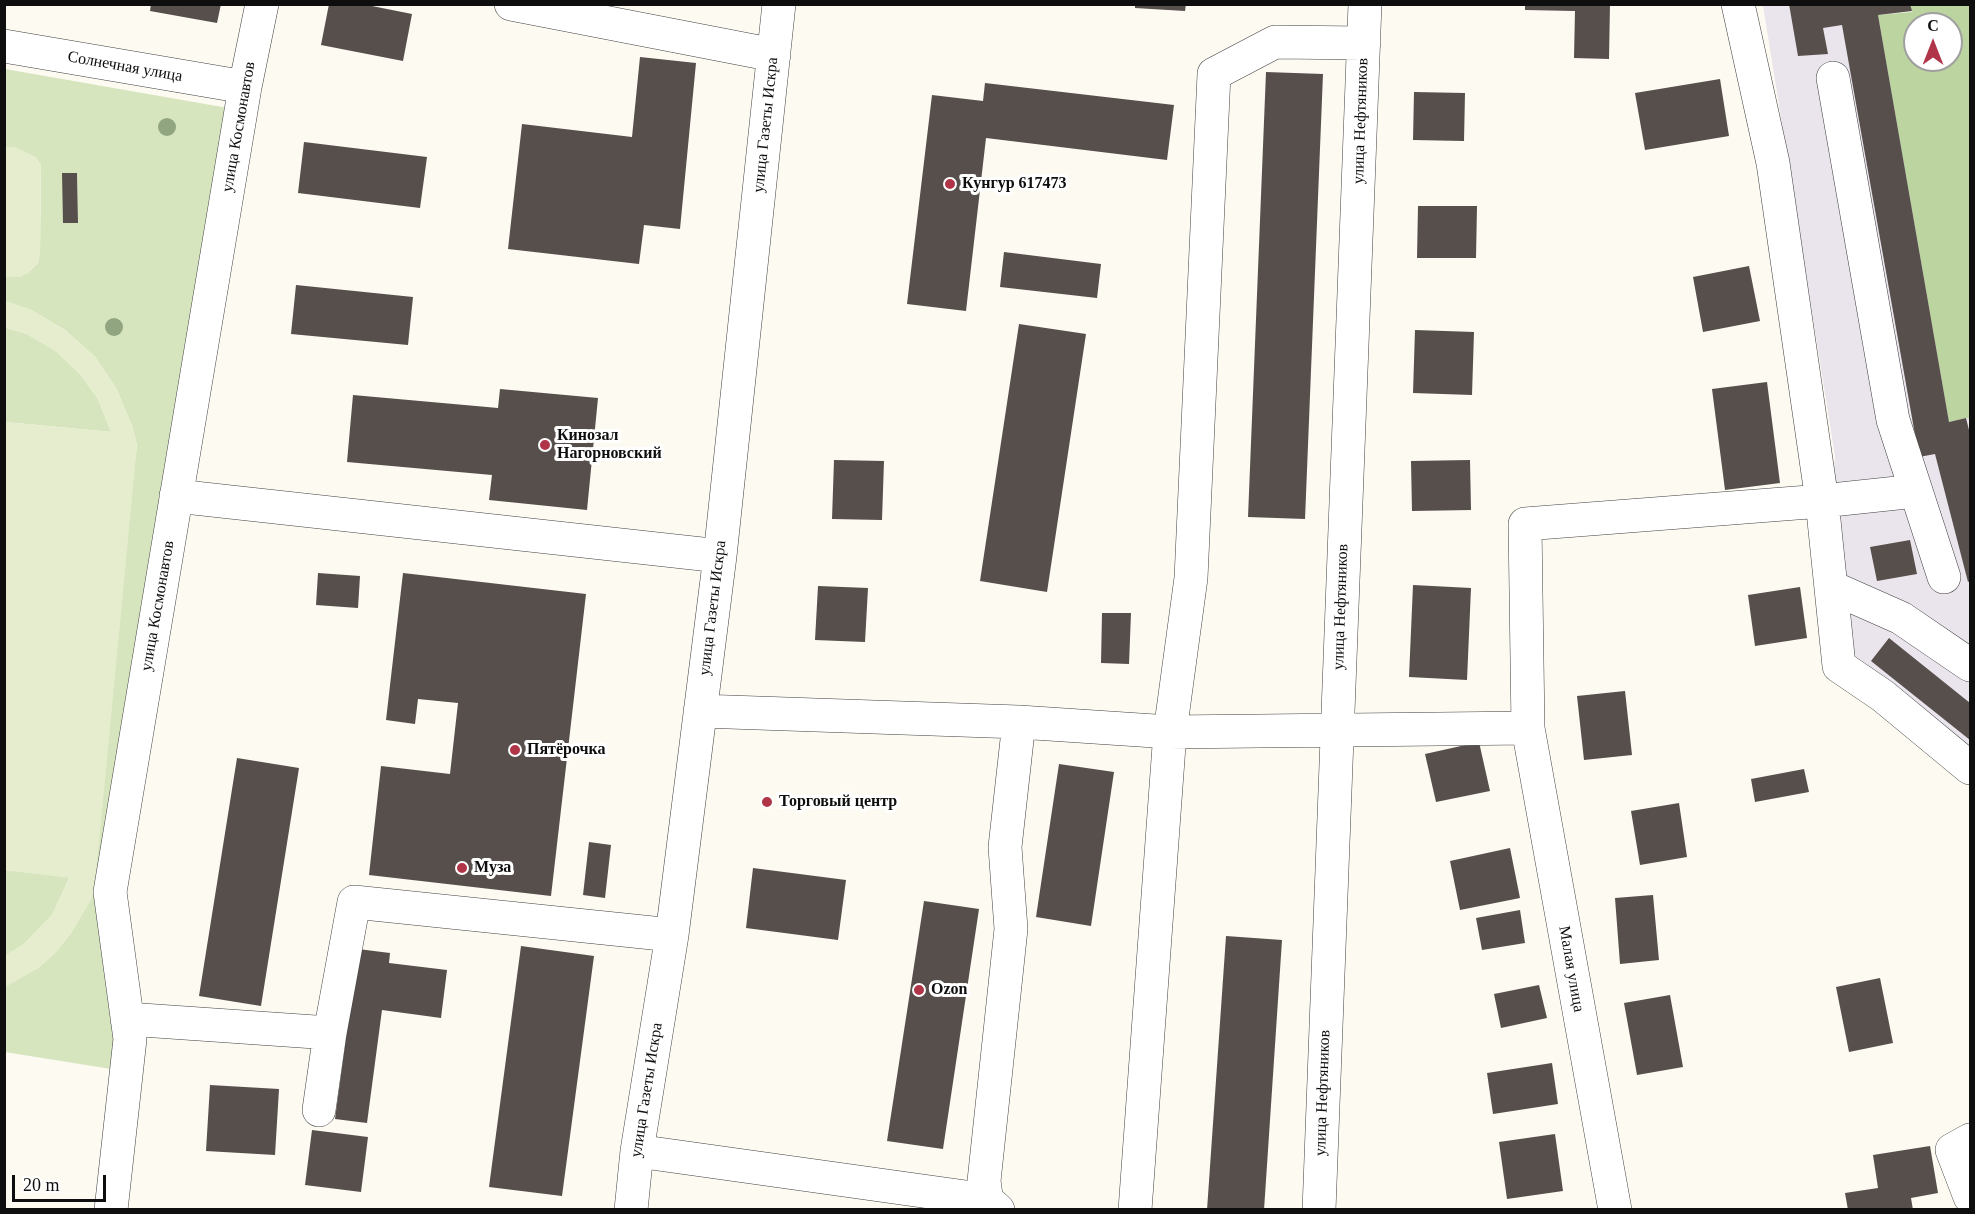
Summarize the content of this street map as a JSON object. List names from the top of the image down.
{
  "streets": {
    "street": [
      "Солнечная улица",
      "улица Нефтяников",
      "улица Газеты Искра",
      "улица Космонавтов",
      "Малая улица"
    ]
  },
  "crossings": [
    ["Солнечная улица", "улица Космонавтов"]
  ],
  "places": [
    "Кунгур 617473",
    "Кинозал Нагорновский",
    "Пятёрочка",
    "Торговый центр",
    "Муза",
    "Ozon"
  ],
  "scale_bar": "20 m",
  "north": "top"
}
